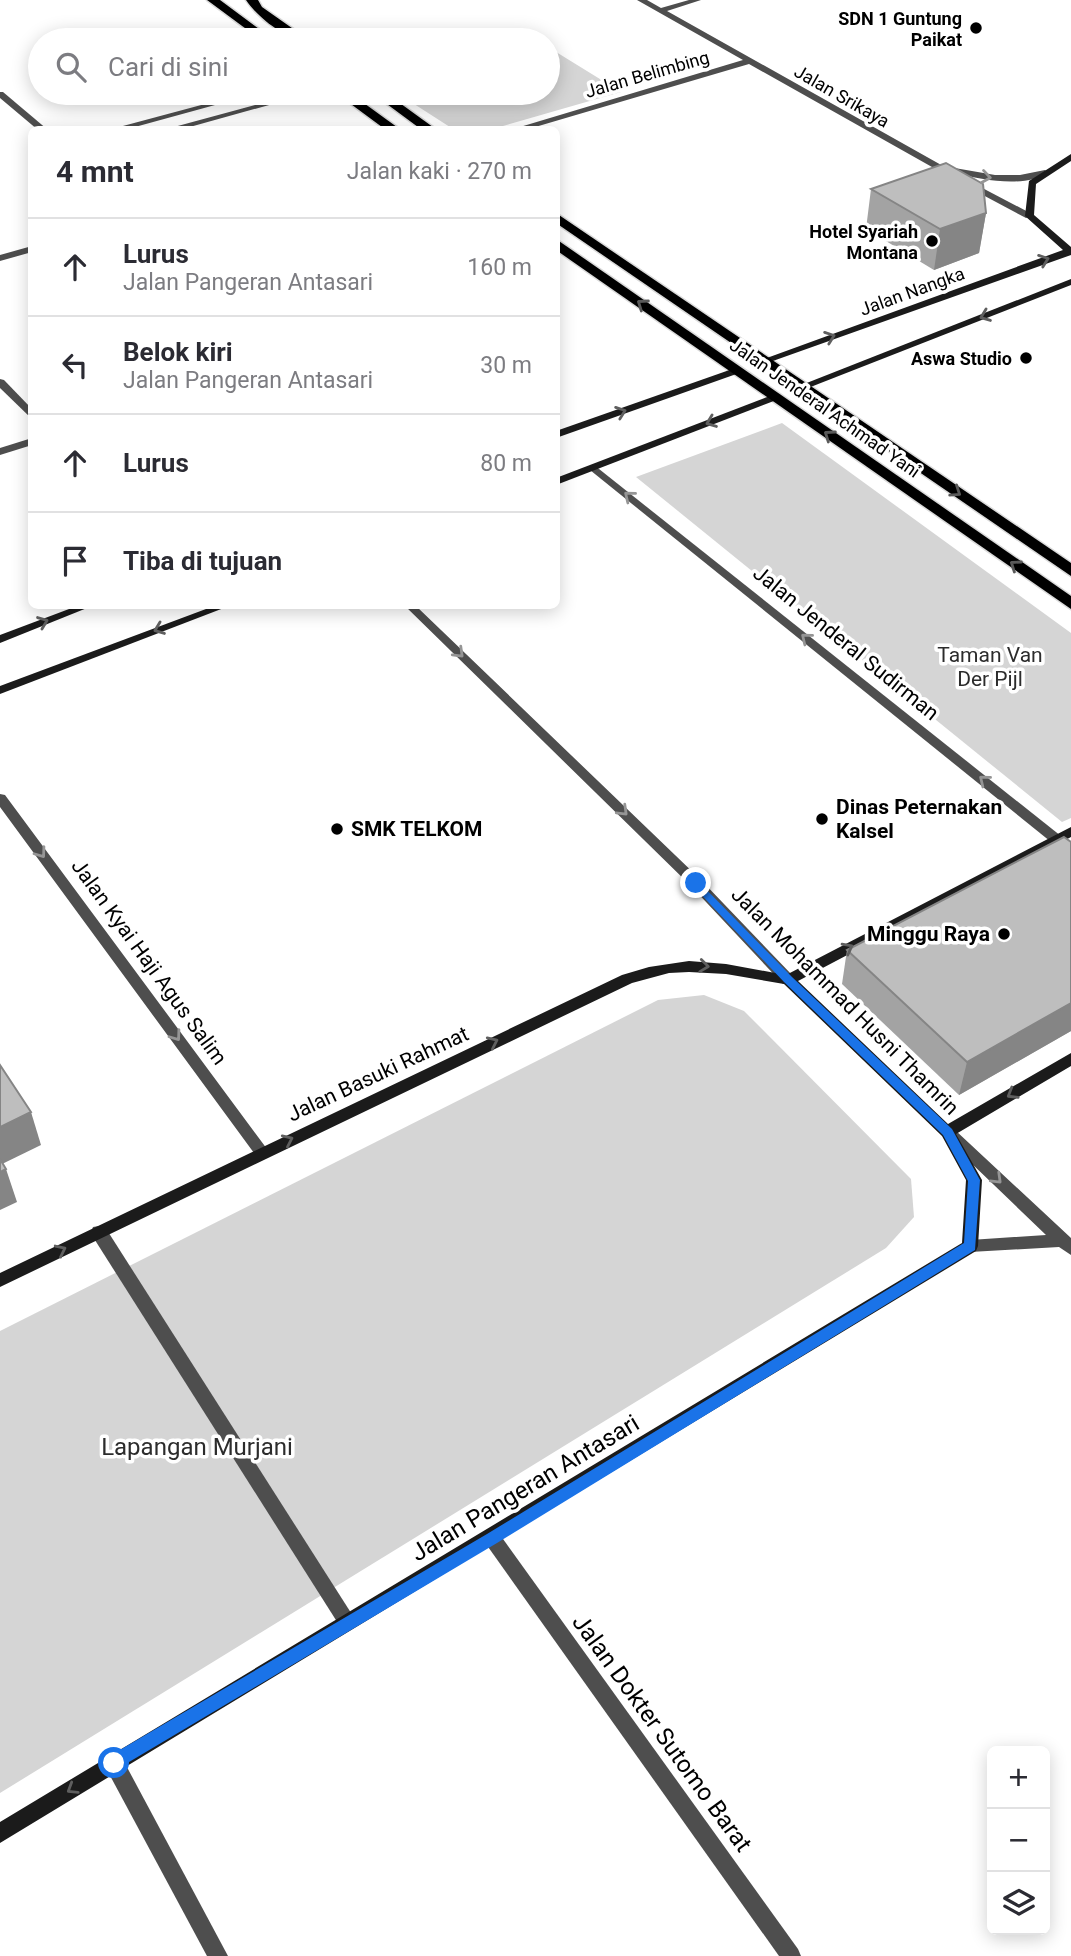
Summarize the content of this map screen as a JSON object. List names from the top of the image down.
{
  "streets": {
    "highway": ["Jalan Jenderal Achmad Yani"],
    "main road": [
      "Jalan Nangka",
      "Jalan Mohammad Husni Thamrin",
      "Jalan Basuki Rahmat",
      "Jalan Pangeran Antasari"
    ],
    "street": [
      "Jalan Belimbing",
      "Jalan Srikaya",
      "Jalan Jenderal Sudirman",
      "Jalan Kyai Haji Agus Salim",
      "Jalan Dokter Sutomo Barat"
    ]
  },
  "crossings": [
    ["Jalan Belimbing", "Jalan Srikaya"],
    ["Jalan Nangka", "Jalan Jenderal Achmad Yani"],
    ["Jalan Kyai Haji Agus Salim", "Jalan Basuki Rahmat"],
    ["Jalan Mohammad Husni Thamrin", "Jalan Basuki Rahmat"],
    ["Jalan Pangeran Antasari", "Jalan Dokter Sutomo Barat"]
  ],
  "one_way": [
    "Jalan Jenderal Sudirman",
    "Jalan Kyai Haji Agus Salim",
    "Jalan Mohammad Husni Thamrin",
    "Jalan Basuki Rahmat"
  ],
  "parks": ["Taman Van Der Pijl", "Lapangan Murjani"],
  "places": [
    "SDN 1 Guntung Paikat",
    "Hotel Syariah Montana",
    "Aswa Studio",
    "Dinas Peternakan Kalsel",
    "SMK TELKOM",
    "Minggu Raya"
  ],
  "page": {
    "search": "Cari di sini",
    "heading": ["4 mnt", "Jalan kaki · 270 m"],
    "list": [
      ["Lurus", "Jalan Pangeran Antasari", "160 m"],
      ["Belok kiri", "Jalan Pangeran Antasari", "30 m"],
      ["Lurus", "80 m"],
      "Tiba di tujuan"
    ],
    "map_buttons": ["+", "−"]
  }
}
